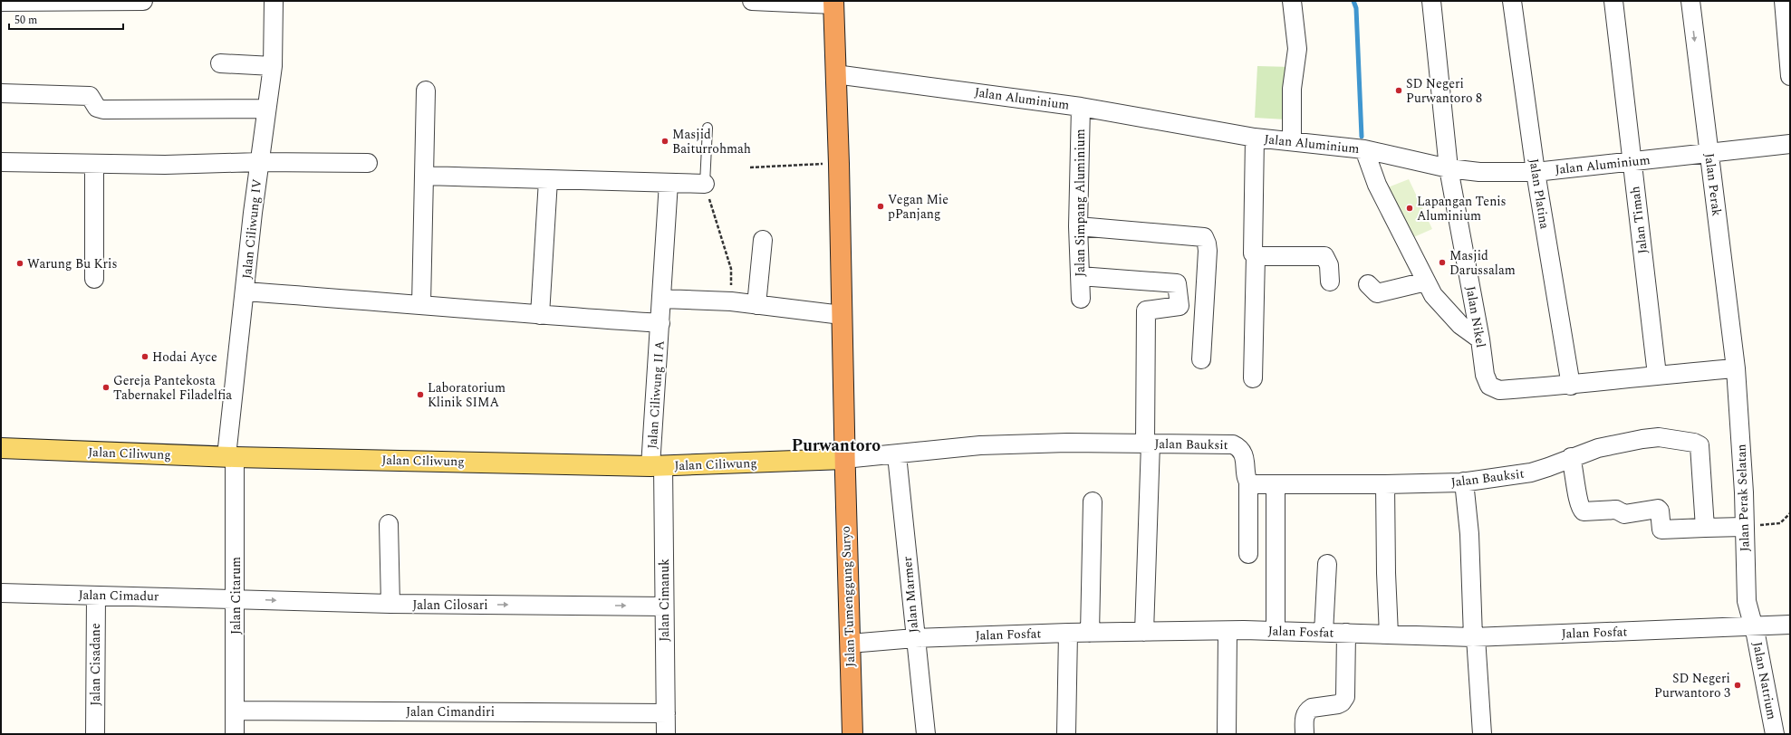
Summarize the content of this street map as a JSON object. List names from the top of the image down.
{
  "streets": {
    "highway": ["Jalan Tumenggung Suryo"],
    "main road": ["Jalan Ciliwung"],
    "street": [
      "Jalan Aluminium",
      "Jalan Perak",
      "Jalan Platina",
      "Jalan Simpang Aluminium",
      "Jalan Timah",
      "Jalan Ciliwung IV",
      "Jalan Nikel",
      "Jalan Ciliwung II A",
      "Jalan Bauksit",
      "Jalan Perak Selatan",
      "Jalan Marmer",
      "Jalan Cimadur",
      "Jalan Citarum",
      "Jalan Cimanuk",
      "Jalan Cilosari",
      "Jalan Fosfat",
      "Jalan Cisadane",
      "Jalan Natrium",
      "Jalan Cimandiri"
    ]
  },
  "crossings": [
    ["Jalan Aluminium", "Jalan Perak"],
    ["Jalan Aluminium", "Jalan Platina"],
    ["Jalan Aluminium", "Jalan Simpang Aluminium"],
    ["Jalan Aluminium", "Jalan Timah"],
    ["Jalan Aluminium", "Jalan Nikel"],
    ["Jalan Aluminium", "Jalan Tumenggung Suryo"],
    ["Jalan Perak", "Jalan Nikel"],
    ["Jalan Perak", "Jalan Perak Selatan"],
    ["Jalan Platina", "Jalan Nikel"],
    ["Jalan Timah", "Jalan Nikel"],
    ["Jalan Ciliwung IV", "Jalan Ciliwung"],
    ["Jalan Ciliwung IV", "Jalan Citarum"],
    ["Jalan Nikel", "Jalan Perak Selatan"],
    ["Jalan Ciliwung II A", "Jalan Ciliwung"],
    ["Jalan Ciliwung II A", "Jalan Cimanuk"],
    ["Jalan Bauksit", "Jalan Ciliwung"],
    ["Jalan Bauksit", "Jalan Marmer"],
    ["Jalan Bauksit", "Jalan Tumenggung Suryo"],
    ["Jalan Ciliwung", "Jalan Citarum"],
    ["Jalan Ciliwung", "Jalan Tumenggung Suryo"],
    ["Jalan Ciliwung", "Jalan Cimanuk"],
    ["Jalan Perak Selatan", "Jalan Fosfat"],
    ["Jalan Perak Selatan", "Jalan Natrium"],
    ["Jalan Marmer", "Jalan Fosfat"],
    ["Jalan Cimadur", "Jalan Citarum"],
    ["Jalan Cimadur", "Jalan Cilosari"],
    ["Jalan Cimadur", "Jalan Cisadane"],
    ["Jalan Citarum", "Jalan Cilosari"],
    ["Jalan Citarum", "Jalan Cimandiri"],
    ["Jalan Tumenggung Suryo", "Jalan Fosfat"],
    ["Jalan Cimanuk", "Jalan Cilosari"],
    ["Jalan Cimanuk", "Jalan Cimandiri"],
    ["Jalan Fosfat", "Jalan Natrium"]
  ],
  "one_way": ["Jalan Cilosari"],
  "districts": ["Purwantoro"],
  "places": [
    "SD Negeri Purwantoro 8",
    "Masjid Baiturrohmah",
    "Vegan Mie pPanjang",
    "Lapangan Tenis Aluminium",
    "Masjid Darussalam",
    "Warung Bu Kris",
    "Hodai Ayce",
    "Gereja Pantekosta Tabernakel Filadelfia",
    "Laboratorium Klinik SIMA",
    "SD Negeri Purwantoro 3"
  ],
  "scale_bar": "50 m"
}
